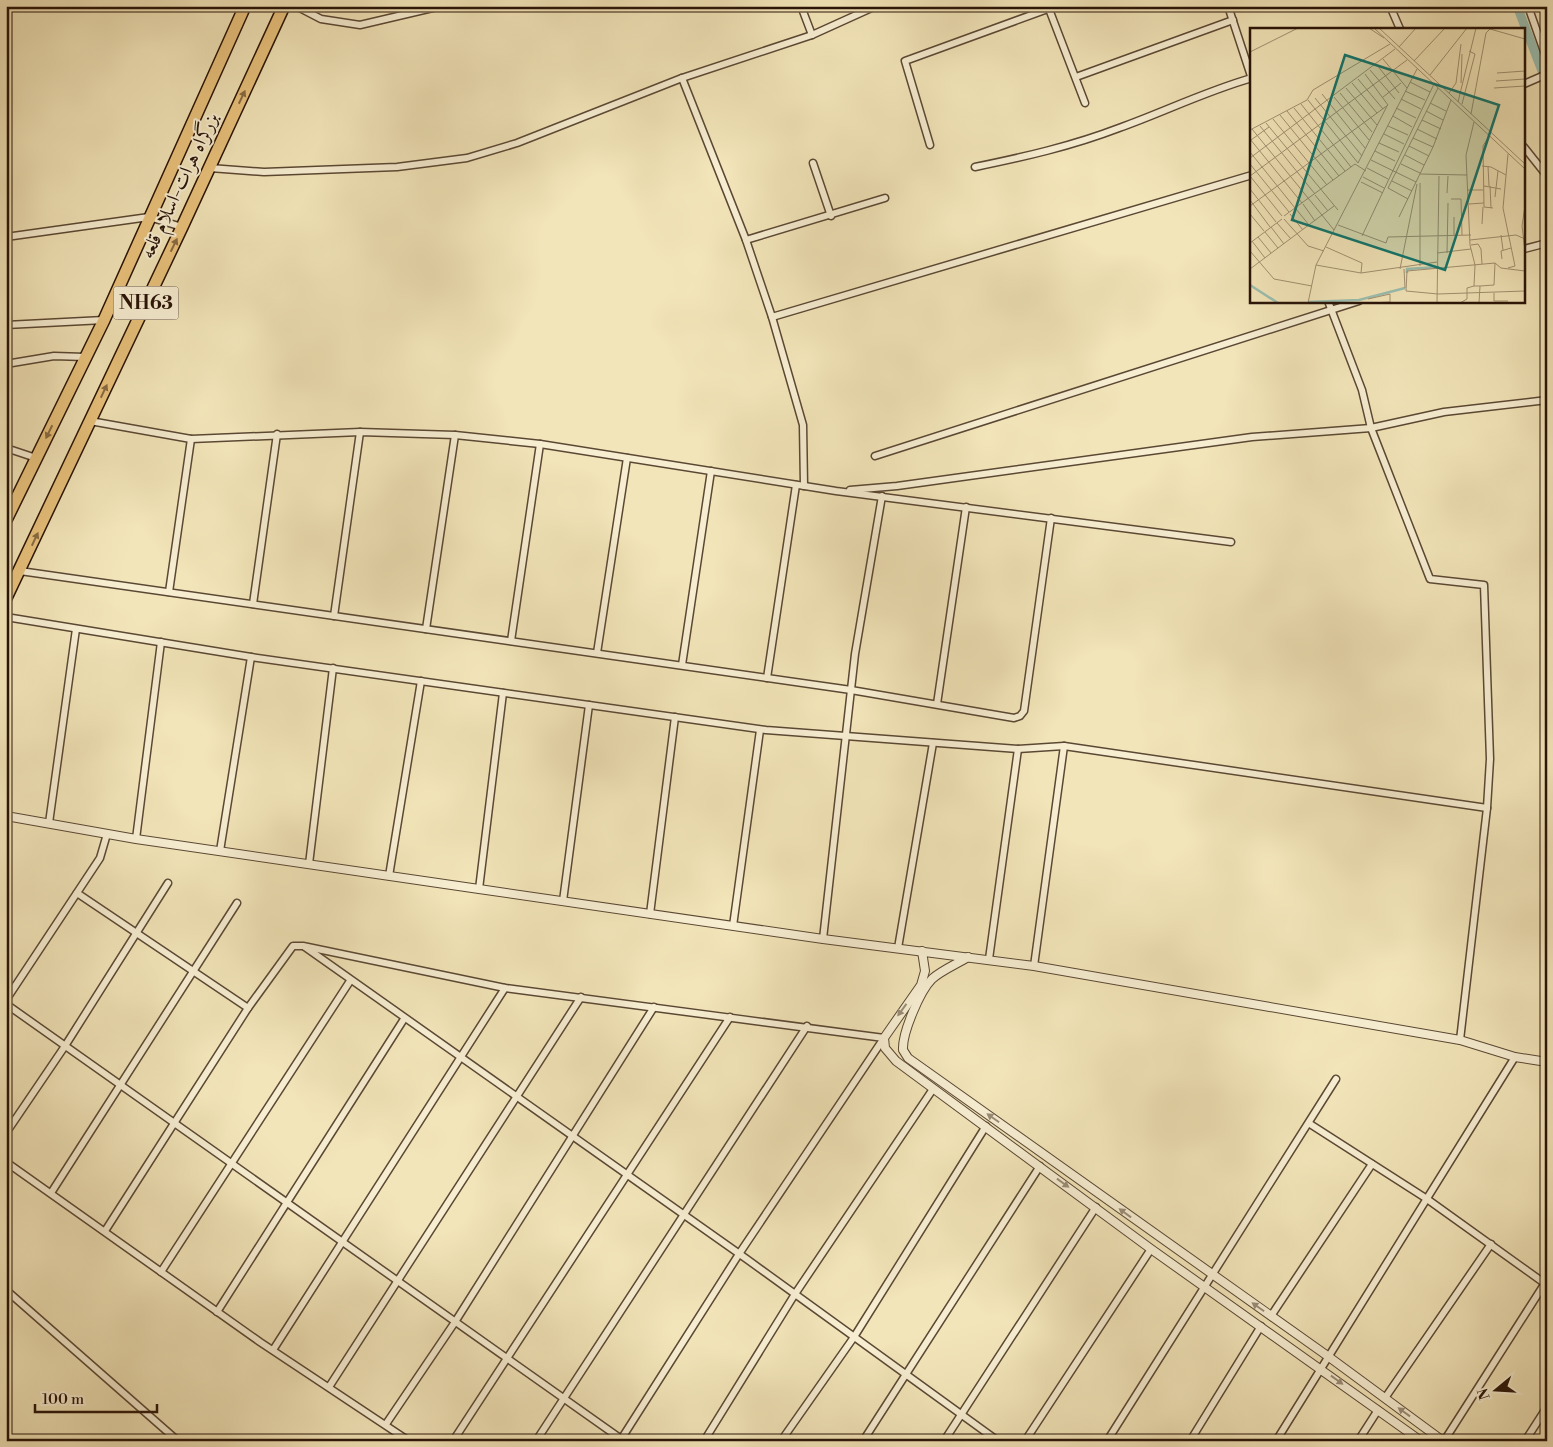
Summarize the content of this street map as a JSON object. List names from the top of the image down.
{
  "streets": {
    "highway": ["بزرگراه هرات-اسلام قلعه", "NH63"]
  },
  "scale_bar": "100 m",
  "north": "left"
}
